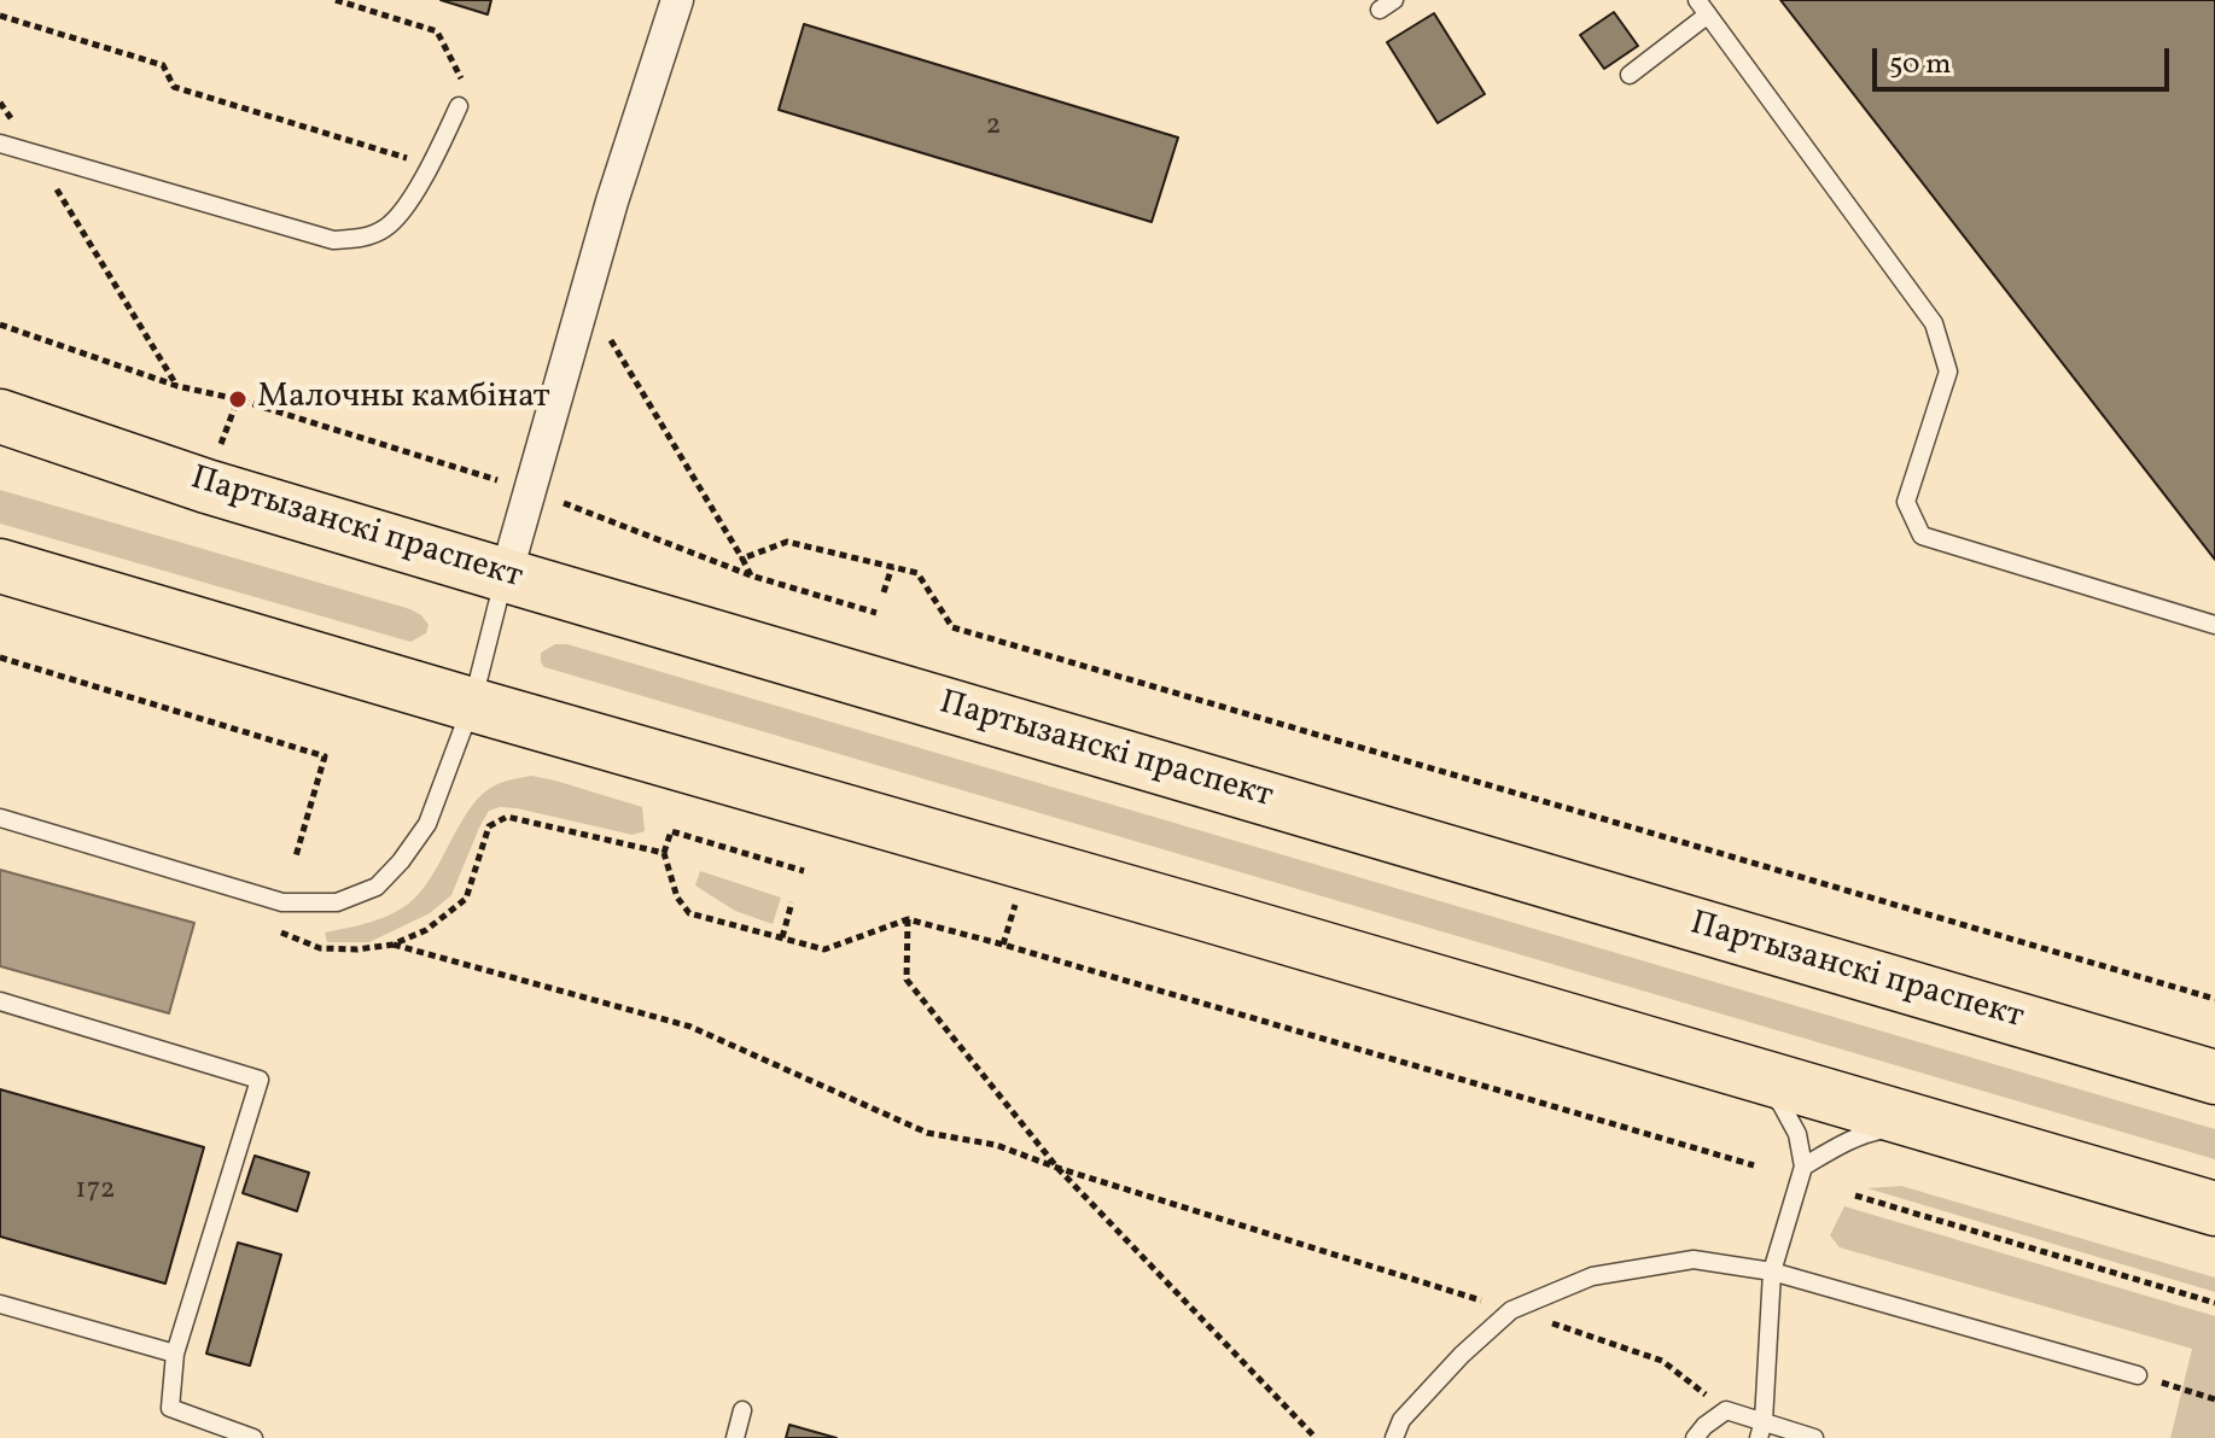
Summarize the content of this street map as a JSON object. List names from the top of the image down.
{
  "streets": {
    "highway": ["Партызанскі праспект"]
  },
  "places": ["Малочны камбінат"],
  "house_numbers": ["2", "172"],
  "scale_bar": "50 m"
}
